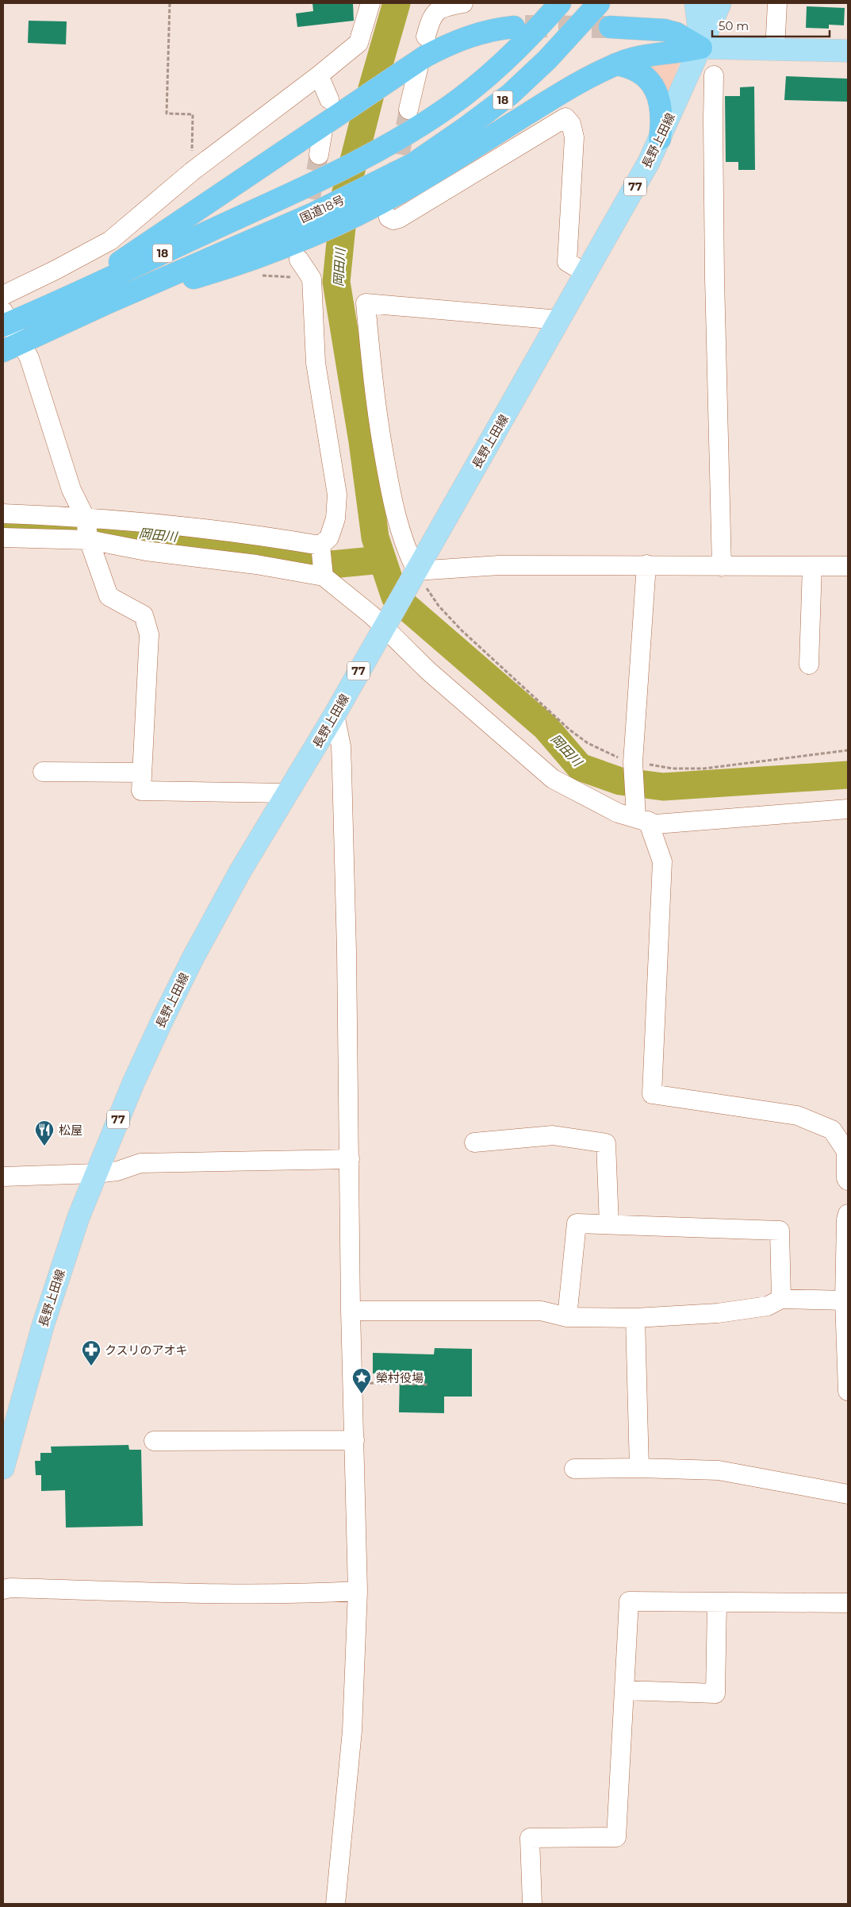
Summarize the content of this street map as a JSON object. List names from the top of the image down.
{
  "streets": {
    "highway": ["18", "国道18号"],
    "main road": ["長野上田線", "77"]
  },
  "crossings": [
    ["長野上田線", "77"]
  ],
  "water": ["岡田川"],
  "places": {
    "restaurant": ["松屋"],
    "pharmacy": ["クスリのアオキ"],
    "place": ["榮村役場"]
  },
  "scale_bar": "50 m"
}
